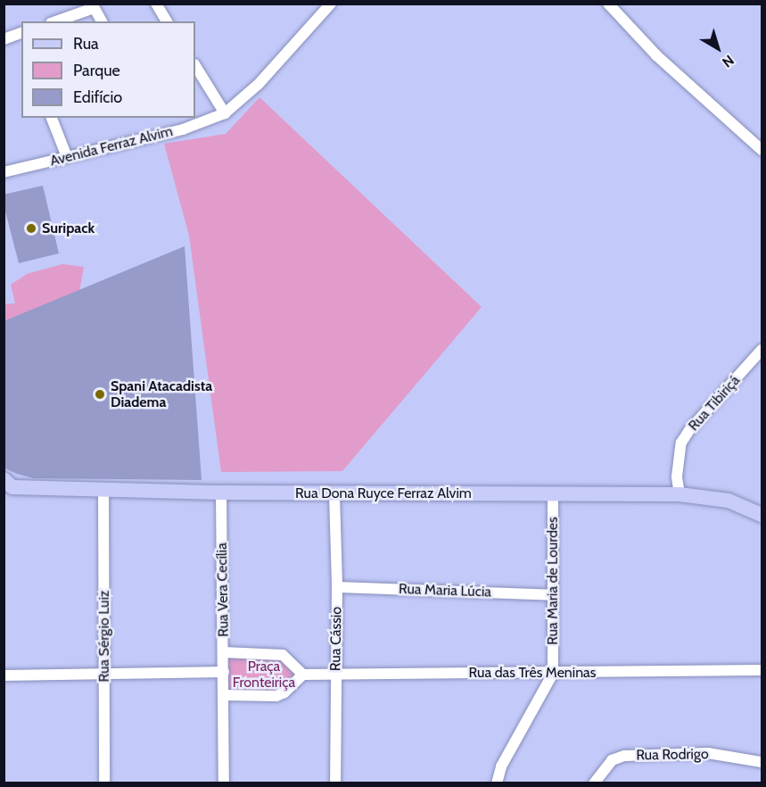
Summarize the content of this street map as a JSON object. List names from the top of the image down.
{
  "streets": {
    "main road": ["Rua Dona Ruyce Ferraz Alvim"],
    "street": [
      "Avenida Ferraz Alvim",
      "Rua Tibiriçá",
      "Rua Maria de Lourdes",
      "Rua Vera Cecília",
      "Rua Maria Lúcia",
      "Rua Sérgio Luiz",
      "Rua Cássio",
      "Rua das Três Meninas",
      "Rua Rodrigo"
    ]
  },
  "crossings": [
    ["Rua Tibiriçá", "Rua Dona Ruyce Ferraz Alvim"],
    ["Rua Dona Ruyce Ferraz Alvim", "Rua Maria de Lourdes"],
    ["Rua Dona Ruyce Ferraz Alvim", "Rua Vera Cecília"],
    ["Rua Dona Ruyce Ferraz Alvim", "Rua Sérgio Luiz"],
    ["Rua Dona Ruyce Ferraz Alvim", "Rua Cássio"],
    ["Rua Maria de Lourdes", "Rua Maria Lúcia"],
    ["Rua Maria de Lourdes", "Rua das Três Meninas"],
    ["Rua Maria Lúcia", "Rua Cássio"],
    ["Rua Cássio", "Rua das Três Meninas"]
  ],
  "parks": ["Praça Fronteiriça"],
  "places": ["Suripack", "Spani Atacadista Diadema"],
  "legend": ["Rua", "Parque", "Edifício"],
  "north": "bottom right"
}
